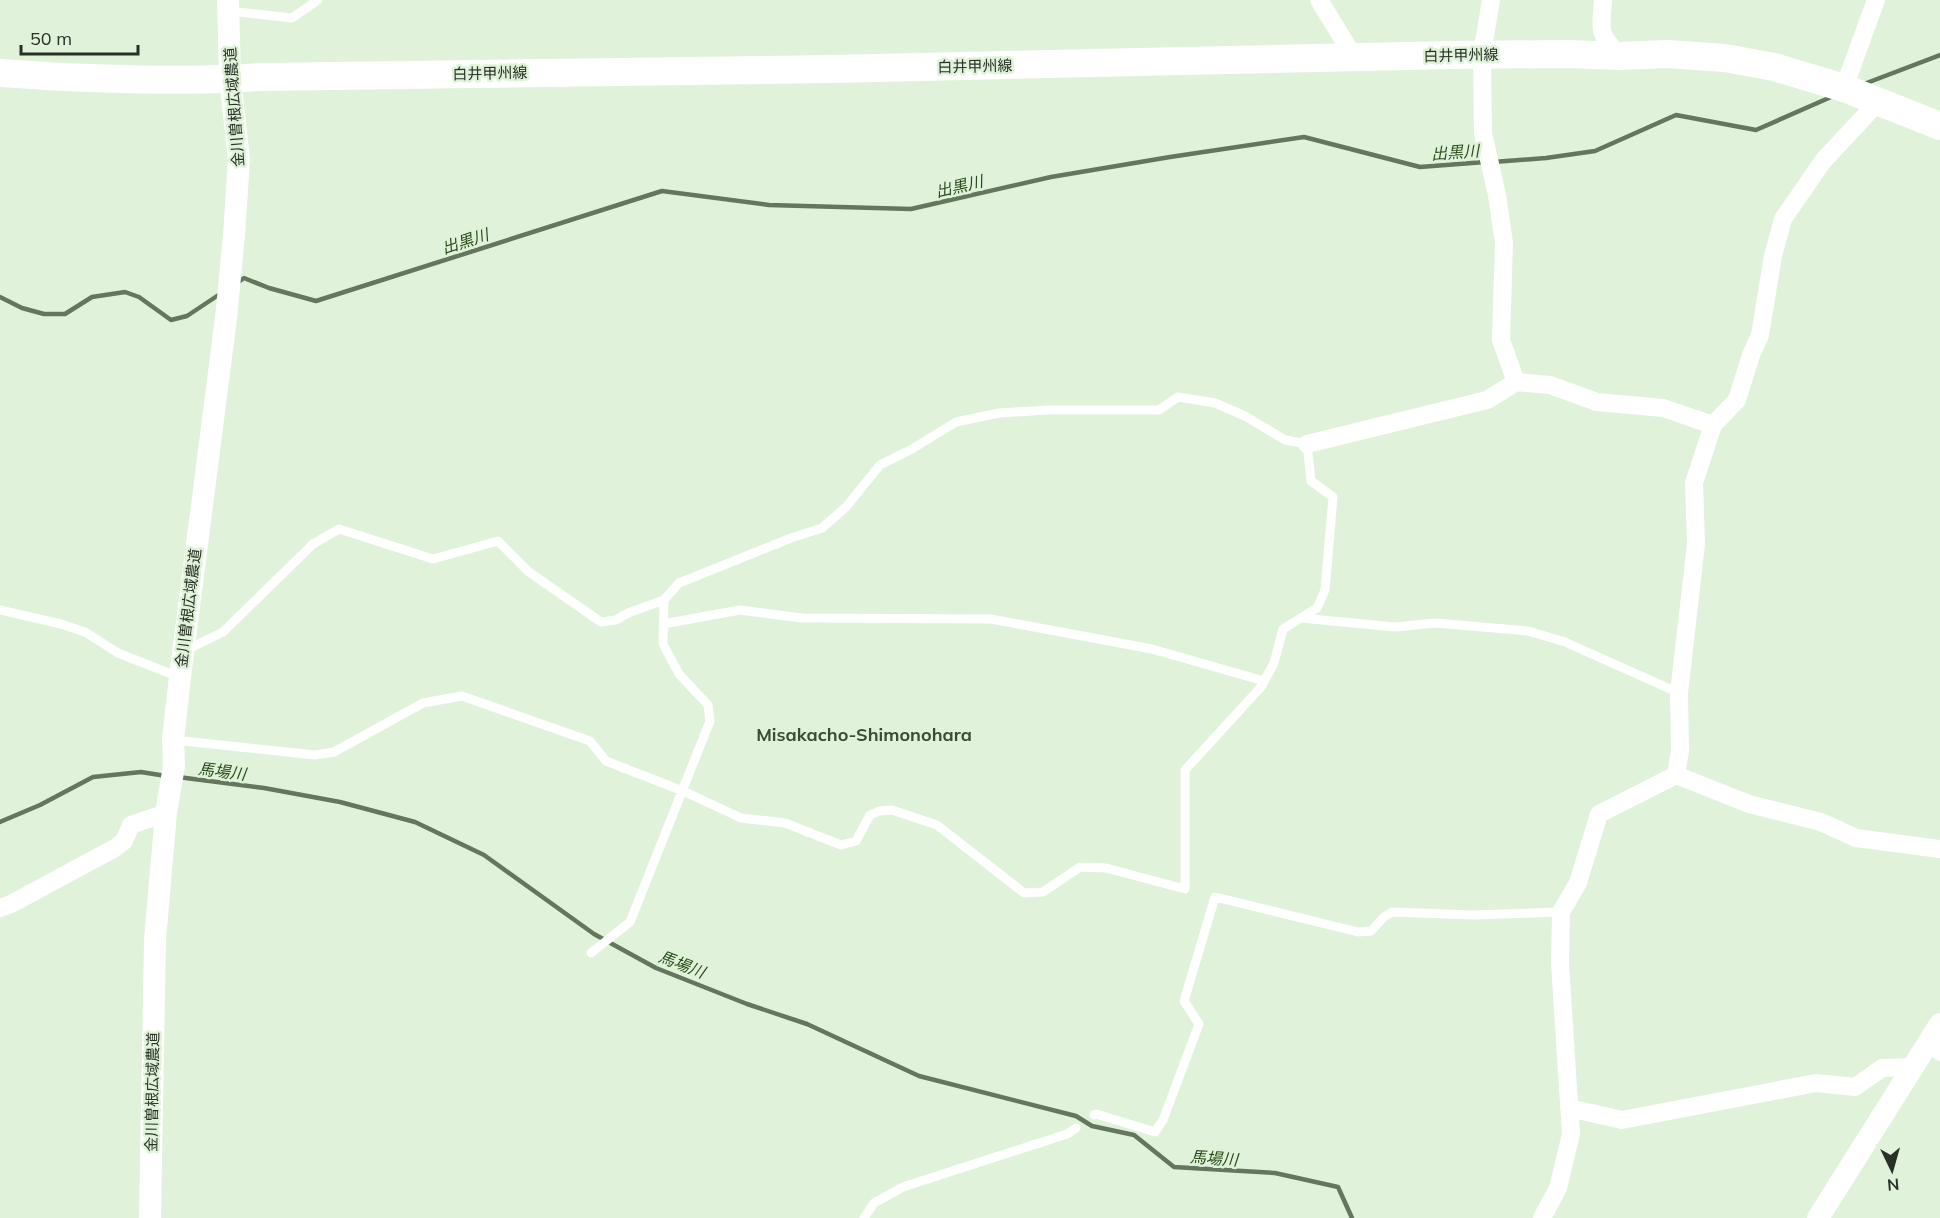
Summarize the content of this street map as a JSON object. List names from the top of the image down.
{
  "streets": {
    "main road": ["白井甲州線"],
    "street": ["金川曽根広域農道"]
  },
  "crossings": [
    ["白井甲州線", "金川曽根広域農道"]
  ],
  "districts": ["Misakacho-Shimonohara"],
  "water": ["出黒川", "馬場川"],
  "scale_bar": "50 m",
  "north": "bottom"
}
